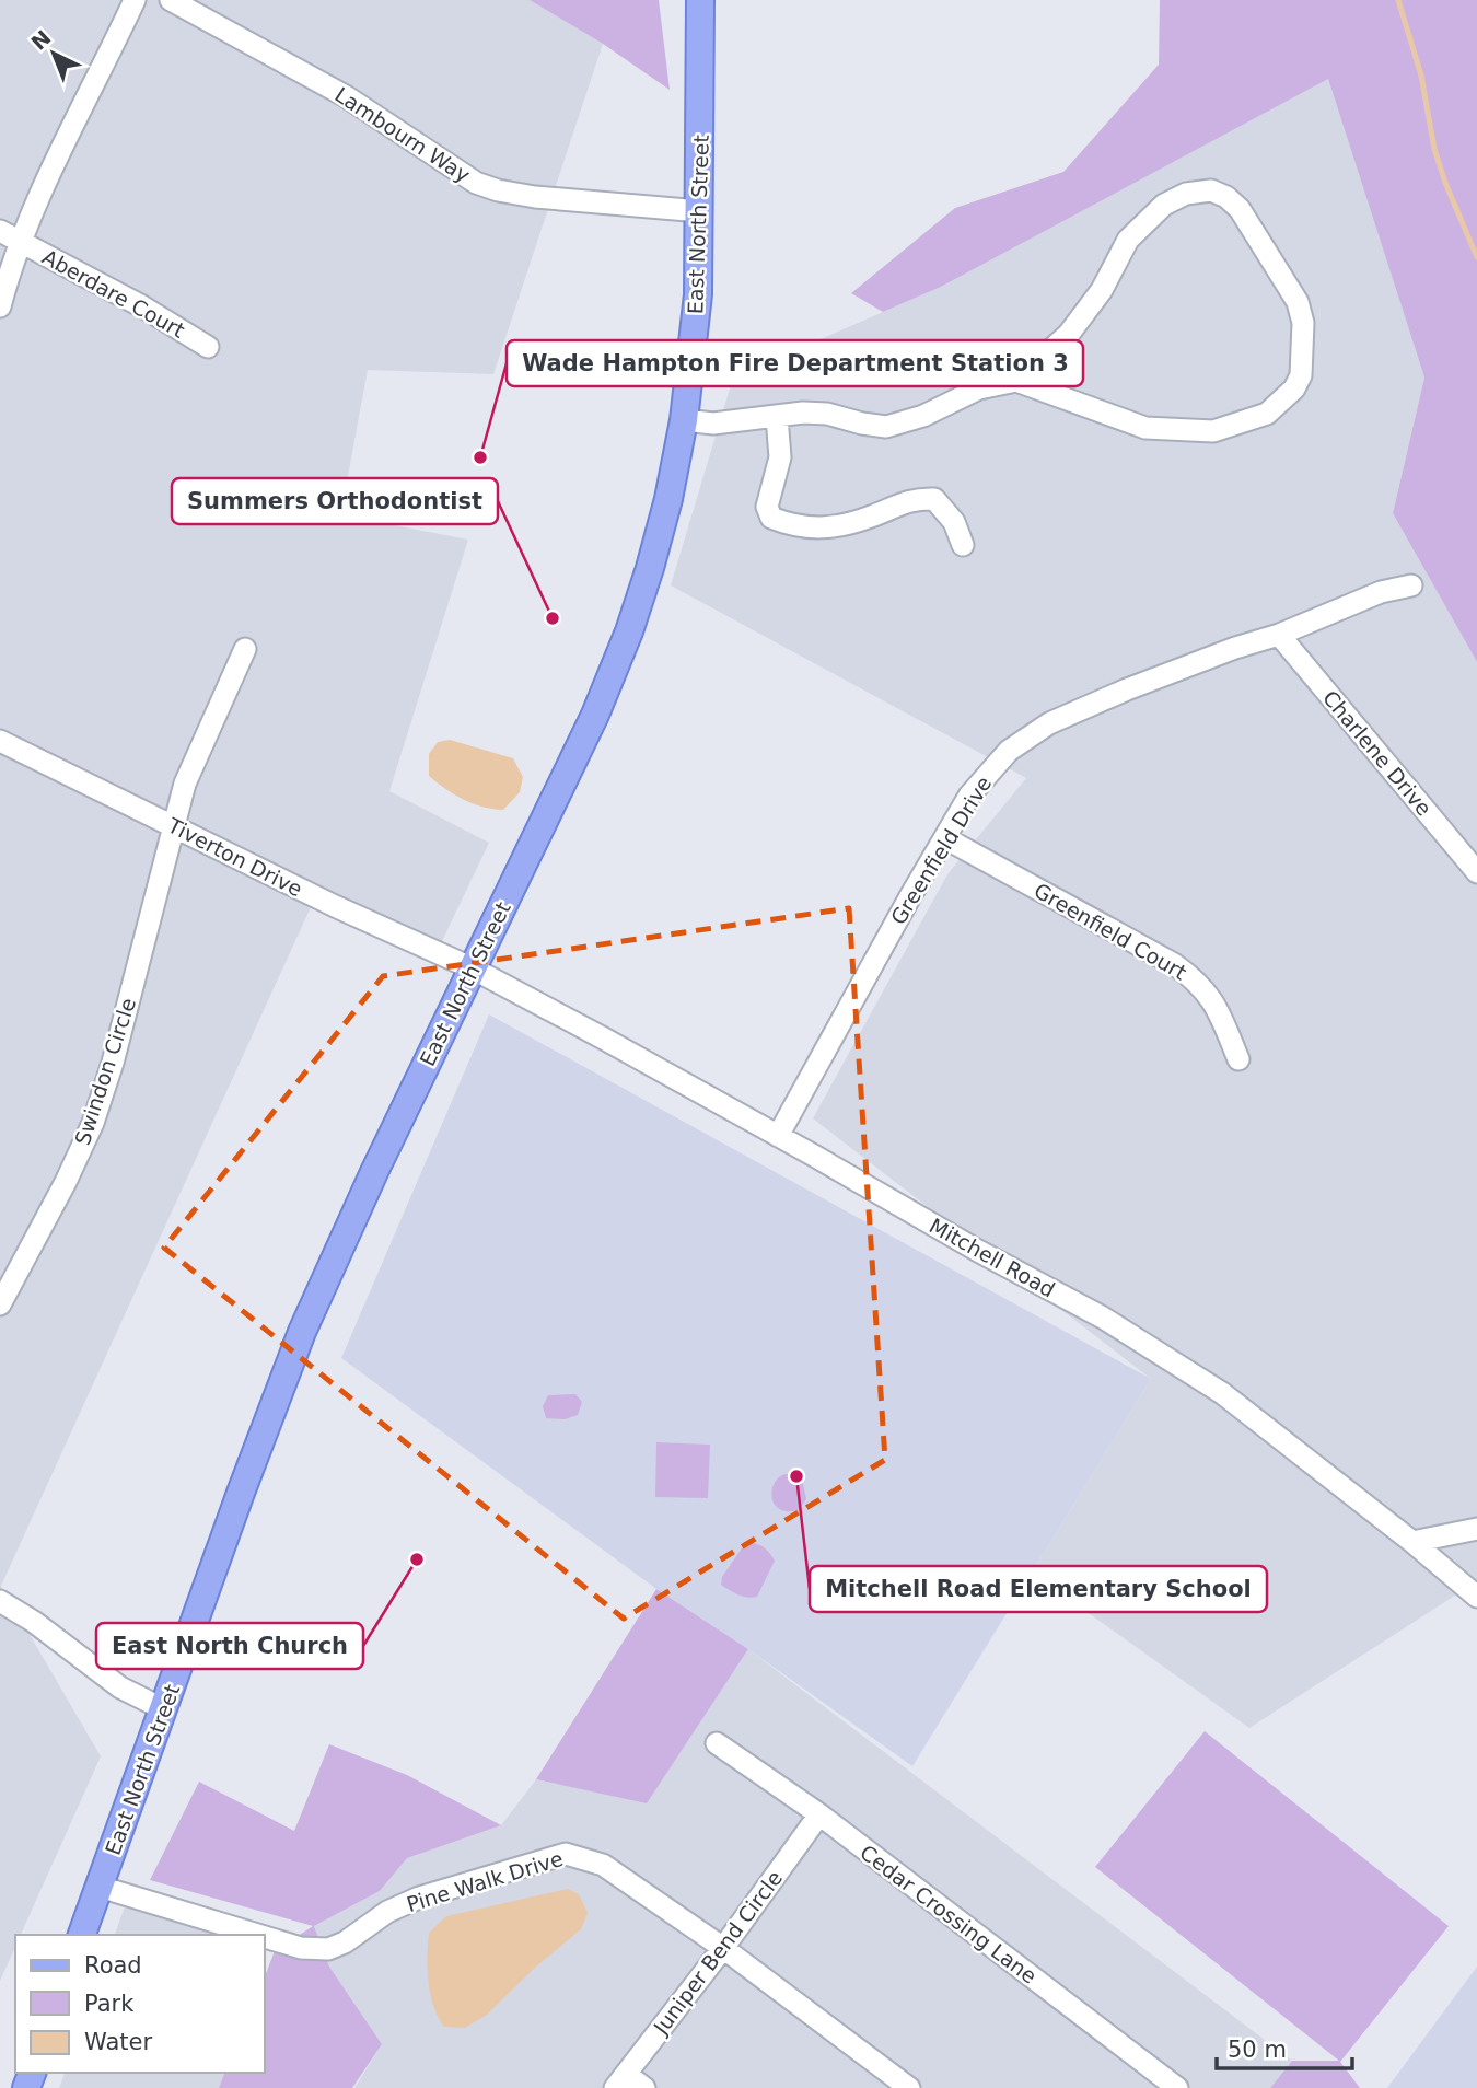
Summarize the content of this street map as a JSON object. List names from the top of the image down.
{
  "streets": {
    "main road": ["East North Street"],
    "street": [
      "Lambourn Way",
      "Aberdare Court",
      "Charlene Drive",
      "Greenfield Drive",
      "Tiverton Drive",
      "Greenfield Court",
      "Swindon Circle",
      "Mitchell Road",
      "Pine Walk Drive",
      "Cedar Crossing Lane",
      "Juniper Bend Circle"
    ]
  },
  "crossings": [
    ["Lambourn Way", "East North Street"],
    ["East North Street", "Tiverton Drive"],
    ["East North Street", "Mitchell Road"],
    ["East North Street", "Pine Walk Drive"],
    ["Charlene Drive", "Greenfield Drive"],
    ["Greenfield Drive", "Greenfield Court"],
    ["Greenfield Drive", "Mitchell Road"],
    ["Tiverton Drive", "Swindon Circle"],
    ["Tiverton Drive", "Mitchell Road"],
    ["Pine Walk Drive", "Juniper Bend Circle"],
    ["Cedar Crossing Lane", "Juniper Bend Circle"]
  ],
  "places": [
    "Wade Hampton Fire Department Station 3",
    "Summers Orthodontist",
    "Mitchell Road Elementary School",
    "East North Church"
  ],
  "legend": ["Road", "Park", "Water"],
  "scale_bar": "50 m",
  "north": "top left"
}
